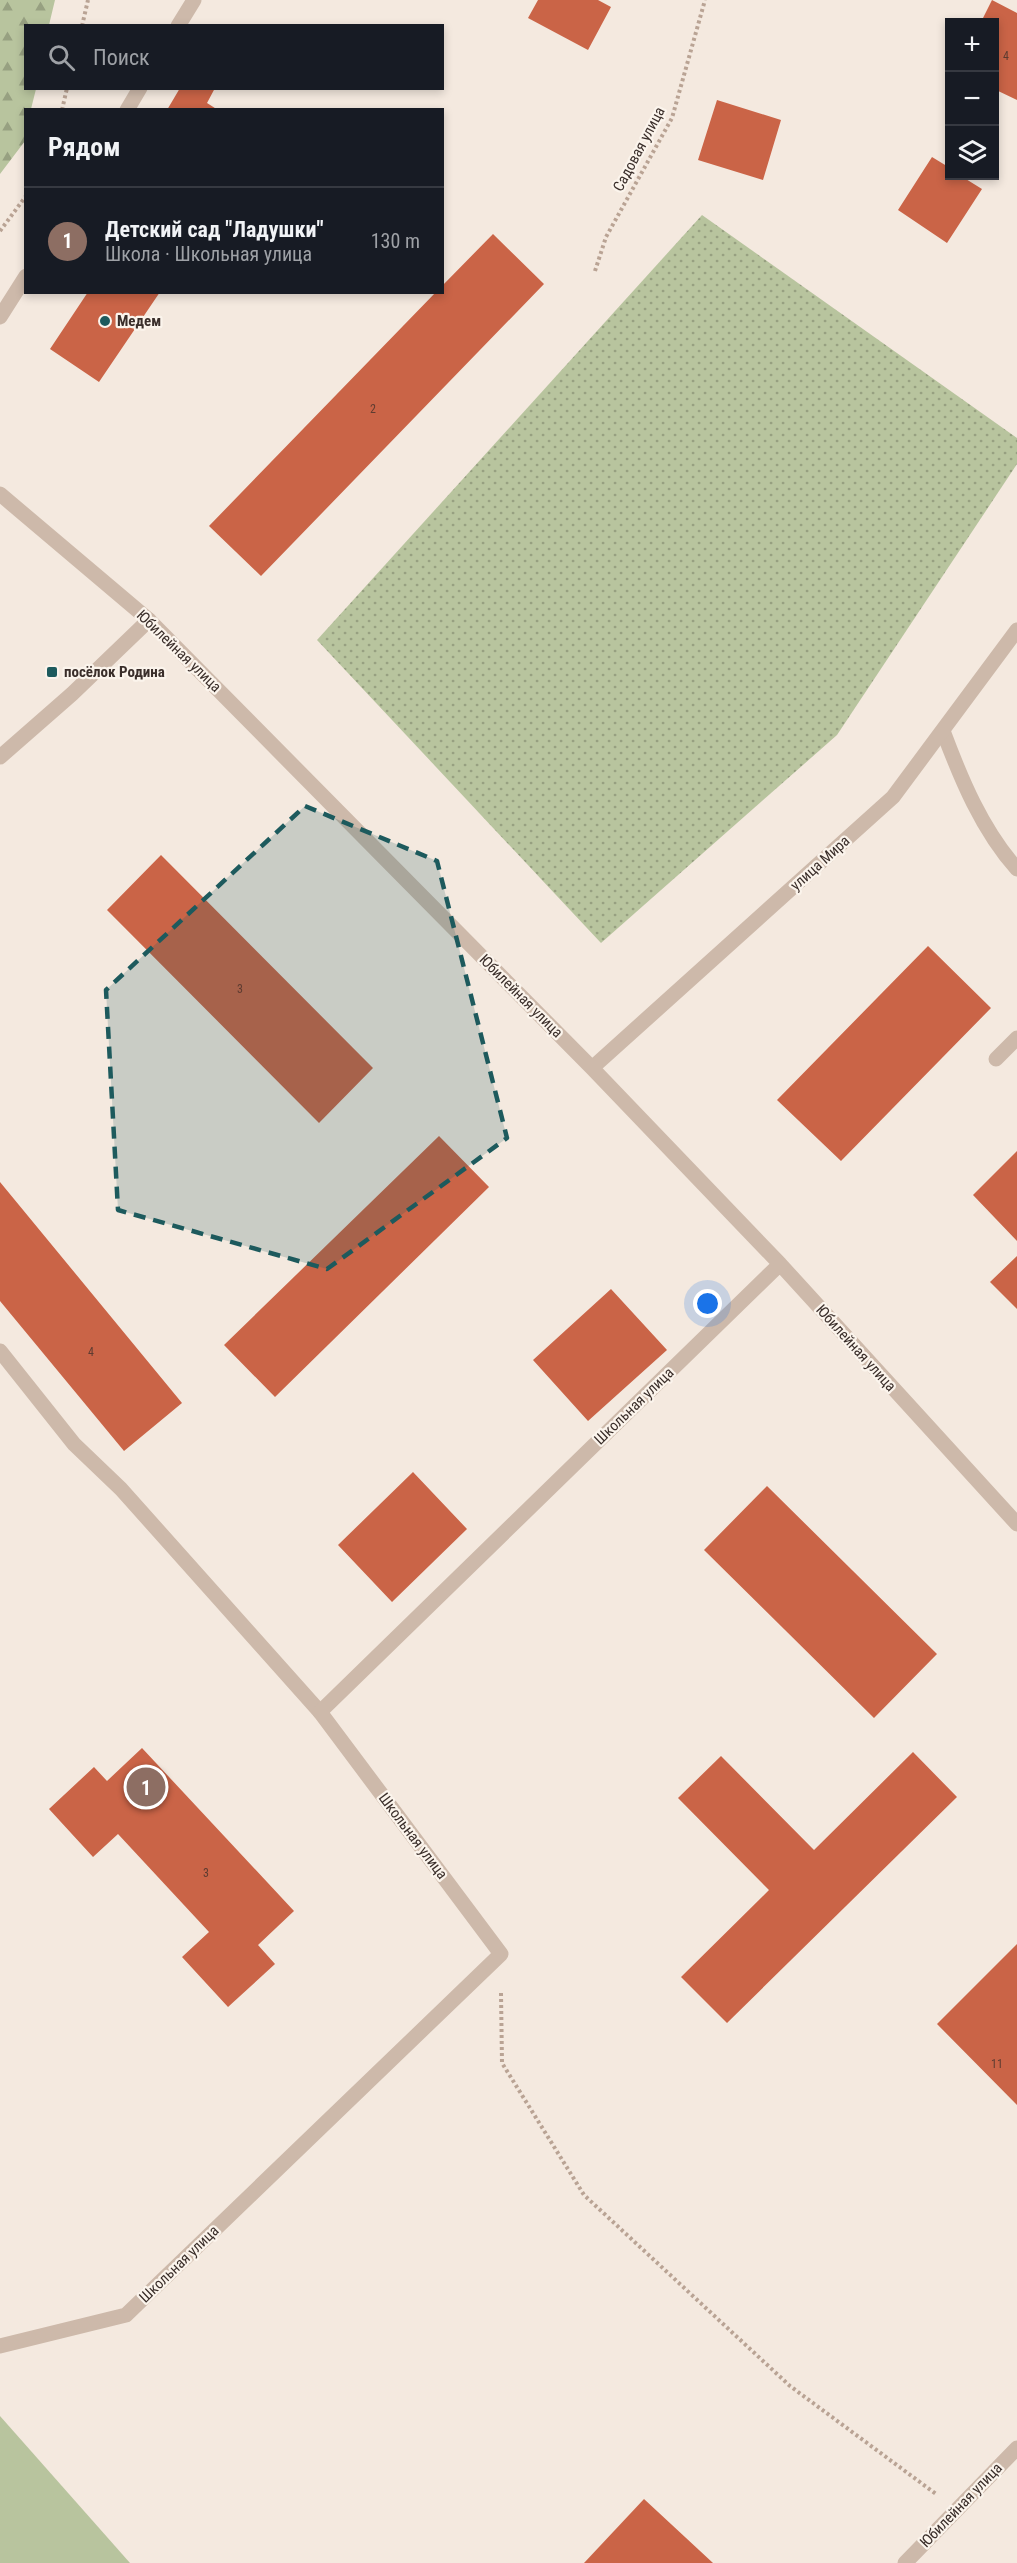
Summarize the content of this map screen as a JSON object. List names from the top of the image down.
{
  "streets": {
    "street": ["Юбилейная улица", "улица Мира", "Школьная улица"],
    "path": ["Садовая улица"]
  },
  "crossings": [
    ["Юбилейная улица", "улица Мира"],
    ["Юбилейная улица", "Школьная улица"]
  ],
  "places": {
    "other": ["Медем"],
    "transit": ["посёлок Родина"]
  },
  "house_numbers": [
    "4",
    "2",
    "3",
    "4",
    "3",
    "11"
  ],
  "page": {
    "map_buttons": ["+", "−"],
    "search": "Поиск",
    "heading": "Рядом",
    "list": [
      {
        "mark": "1",
        "name": "Детский сад \"Ладушки\"",
        "note": "Школа · Школьная улица",
        "value": "130 m"
      }
    ],
    "pins": "1"
  }
}
